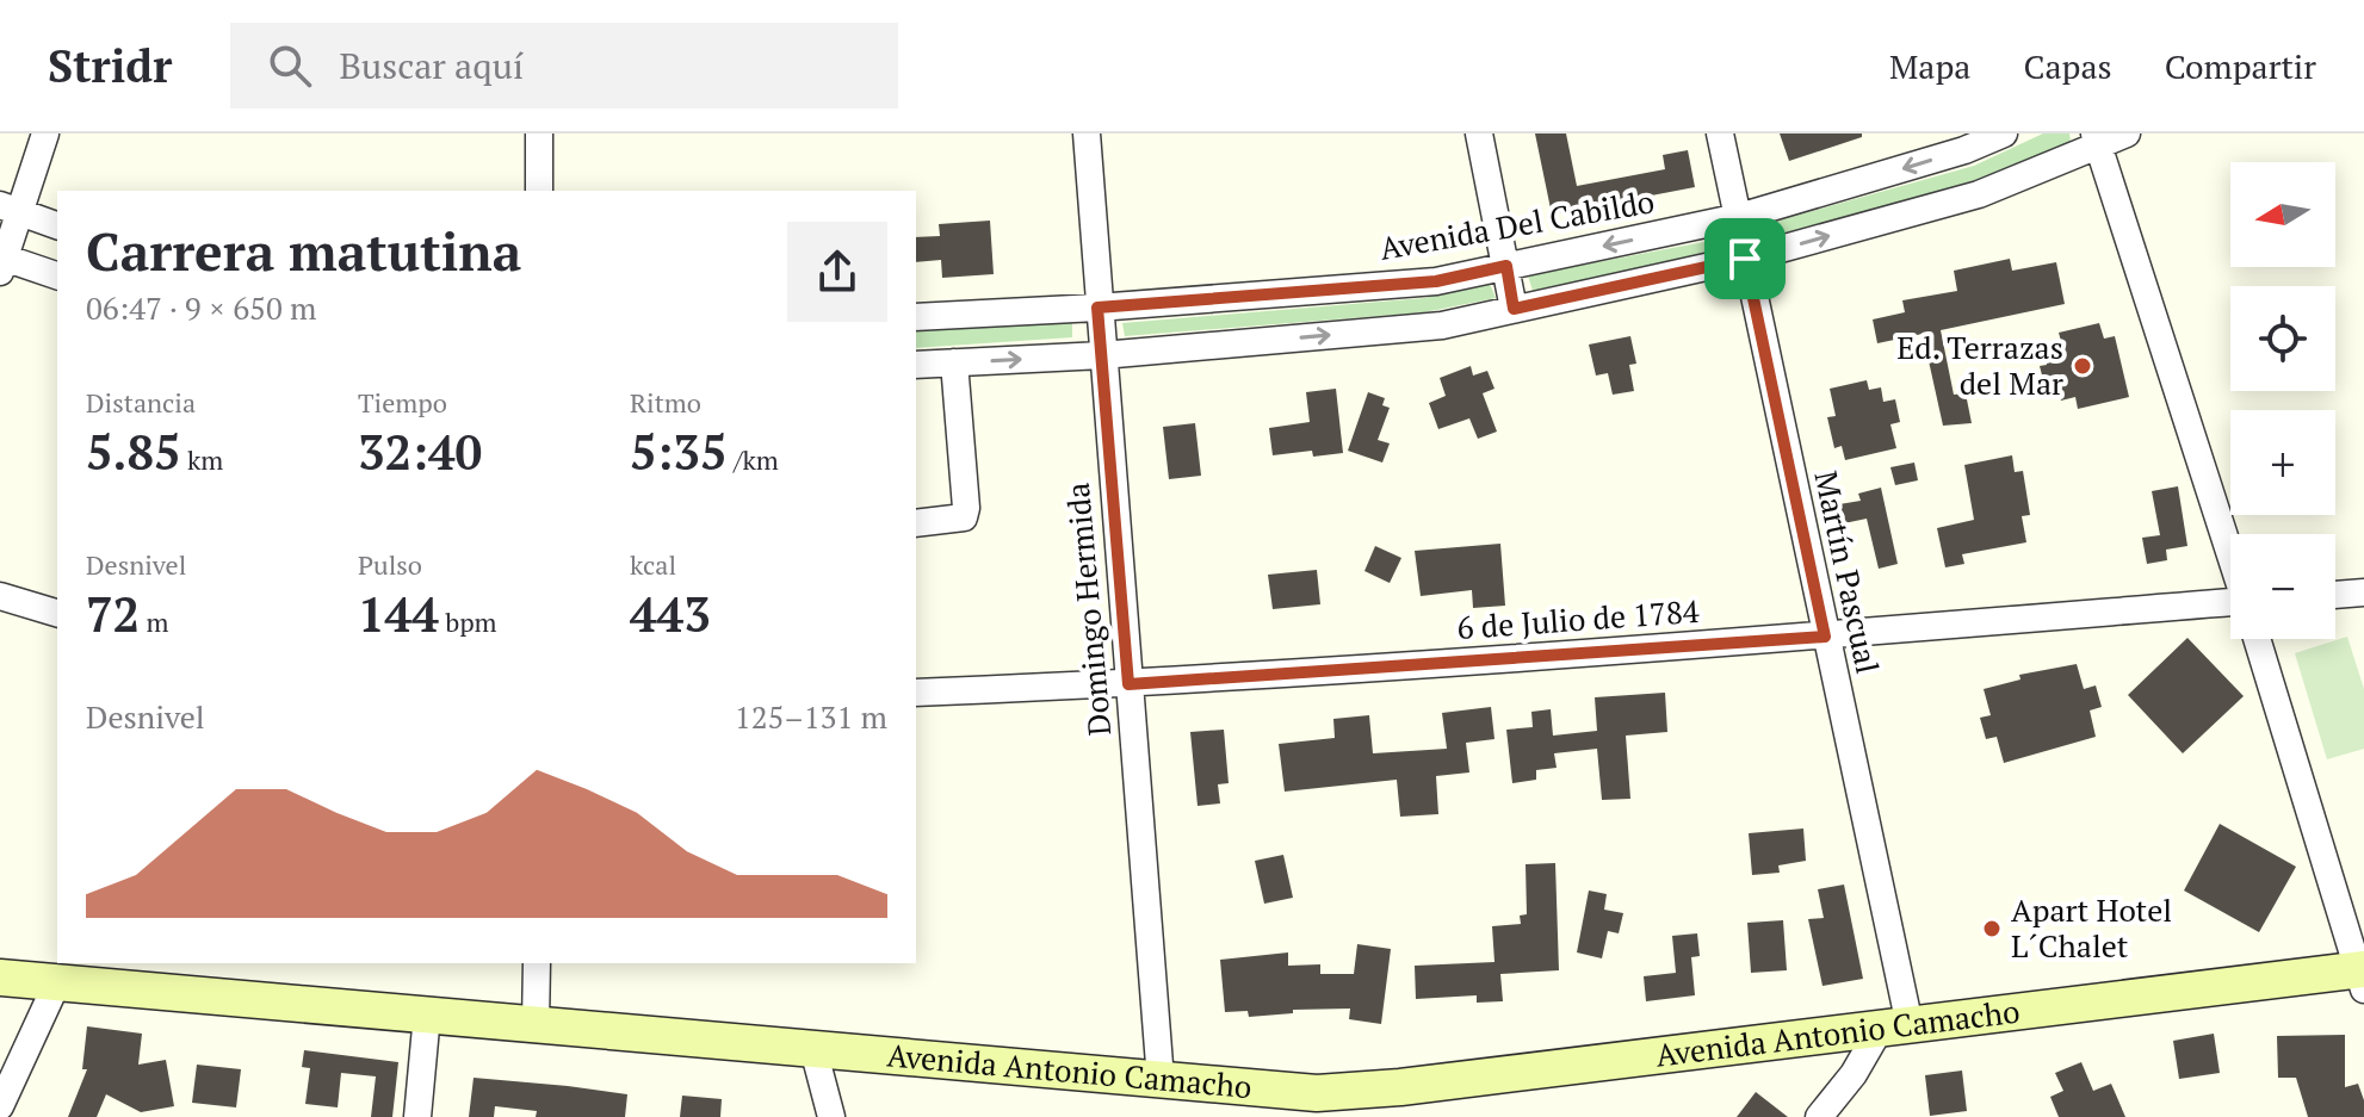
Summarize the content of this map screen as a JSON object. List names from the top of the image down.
{
  "streets": {
    "street": [
      "Avenida Del Cabildo",
      "Martín Pascual",
      "Domingo Hermida",
      "6 de Julio de 1784",
      "Avenida Antonio Camacho"
    ]
  },
  "crossings": [
    ["Avenida Del Cabildo", "Martín Pascual"],
    ["Avenida Del Cabildo", "Domingo Hermida"],
    ["Martín Pascual", "6 de Julio de 1784"],
    ["Martín Pascual", "Avenida Antonio Camacho"],
    ["Domingo Hermida", "6 de Julio de 1784"],
    ["Domingo Hermida", "Avenida Antonio Camacho"]
  ],
  "places": ["Ed. Terrazas del Mar", "Apart Hotel L´Chalet"],
  "north": "left",
  "page": {
    "header": "Stridr",
    "search": "Buscar aquí",
    "nav": ["Mapa", "Capas", "Compartir"],
    "map_buttons": ["+", "−"],
    "heading": ["Carrera matutina", "06:47 · 9 × 650 m"],
    "stats": [
      ["Distancia", "5.85 km"],
      ["Tiempo", "32:40"],
      ["Ritmo", "5:35 /km"],
      ["Desnivel", "72 m"],
      ["Pulso", "144 bpm"],
      ["kcal", "443"]
    ],
    "chart": ["Desnivel", "125–131 m"]
  }
}
